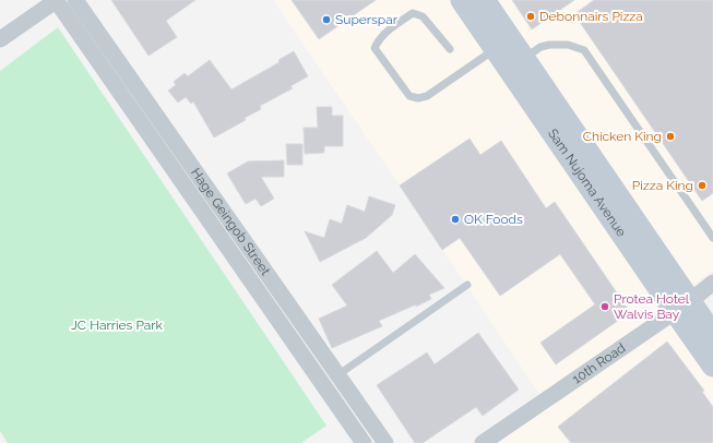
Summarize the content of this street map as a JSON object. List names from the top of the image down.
{
  "streets": {
    "main road": ["Sam Nujoma Avenue"],
    "street": ["Hage Geingob Street", "10th Road"]
  },
  "crossings": [
    ["Sam Nujoma Avenue", "10th Road"]
  ],
  "parks": ["JC Harries Park"],
  "places": [
    "Debonnairs Pizza",
    "Superspar",
    "Chicken King",
    "Pizza King",
    "OK Foods",
    "Protea Hotel Walvis Bay"
  ]
}
